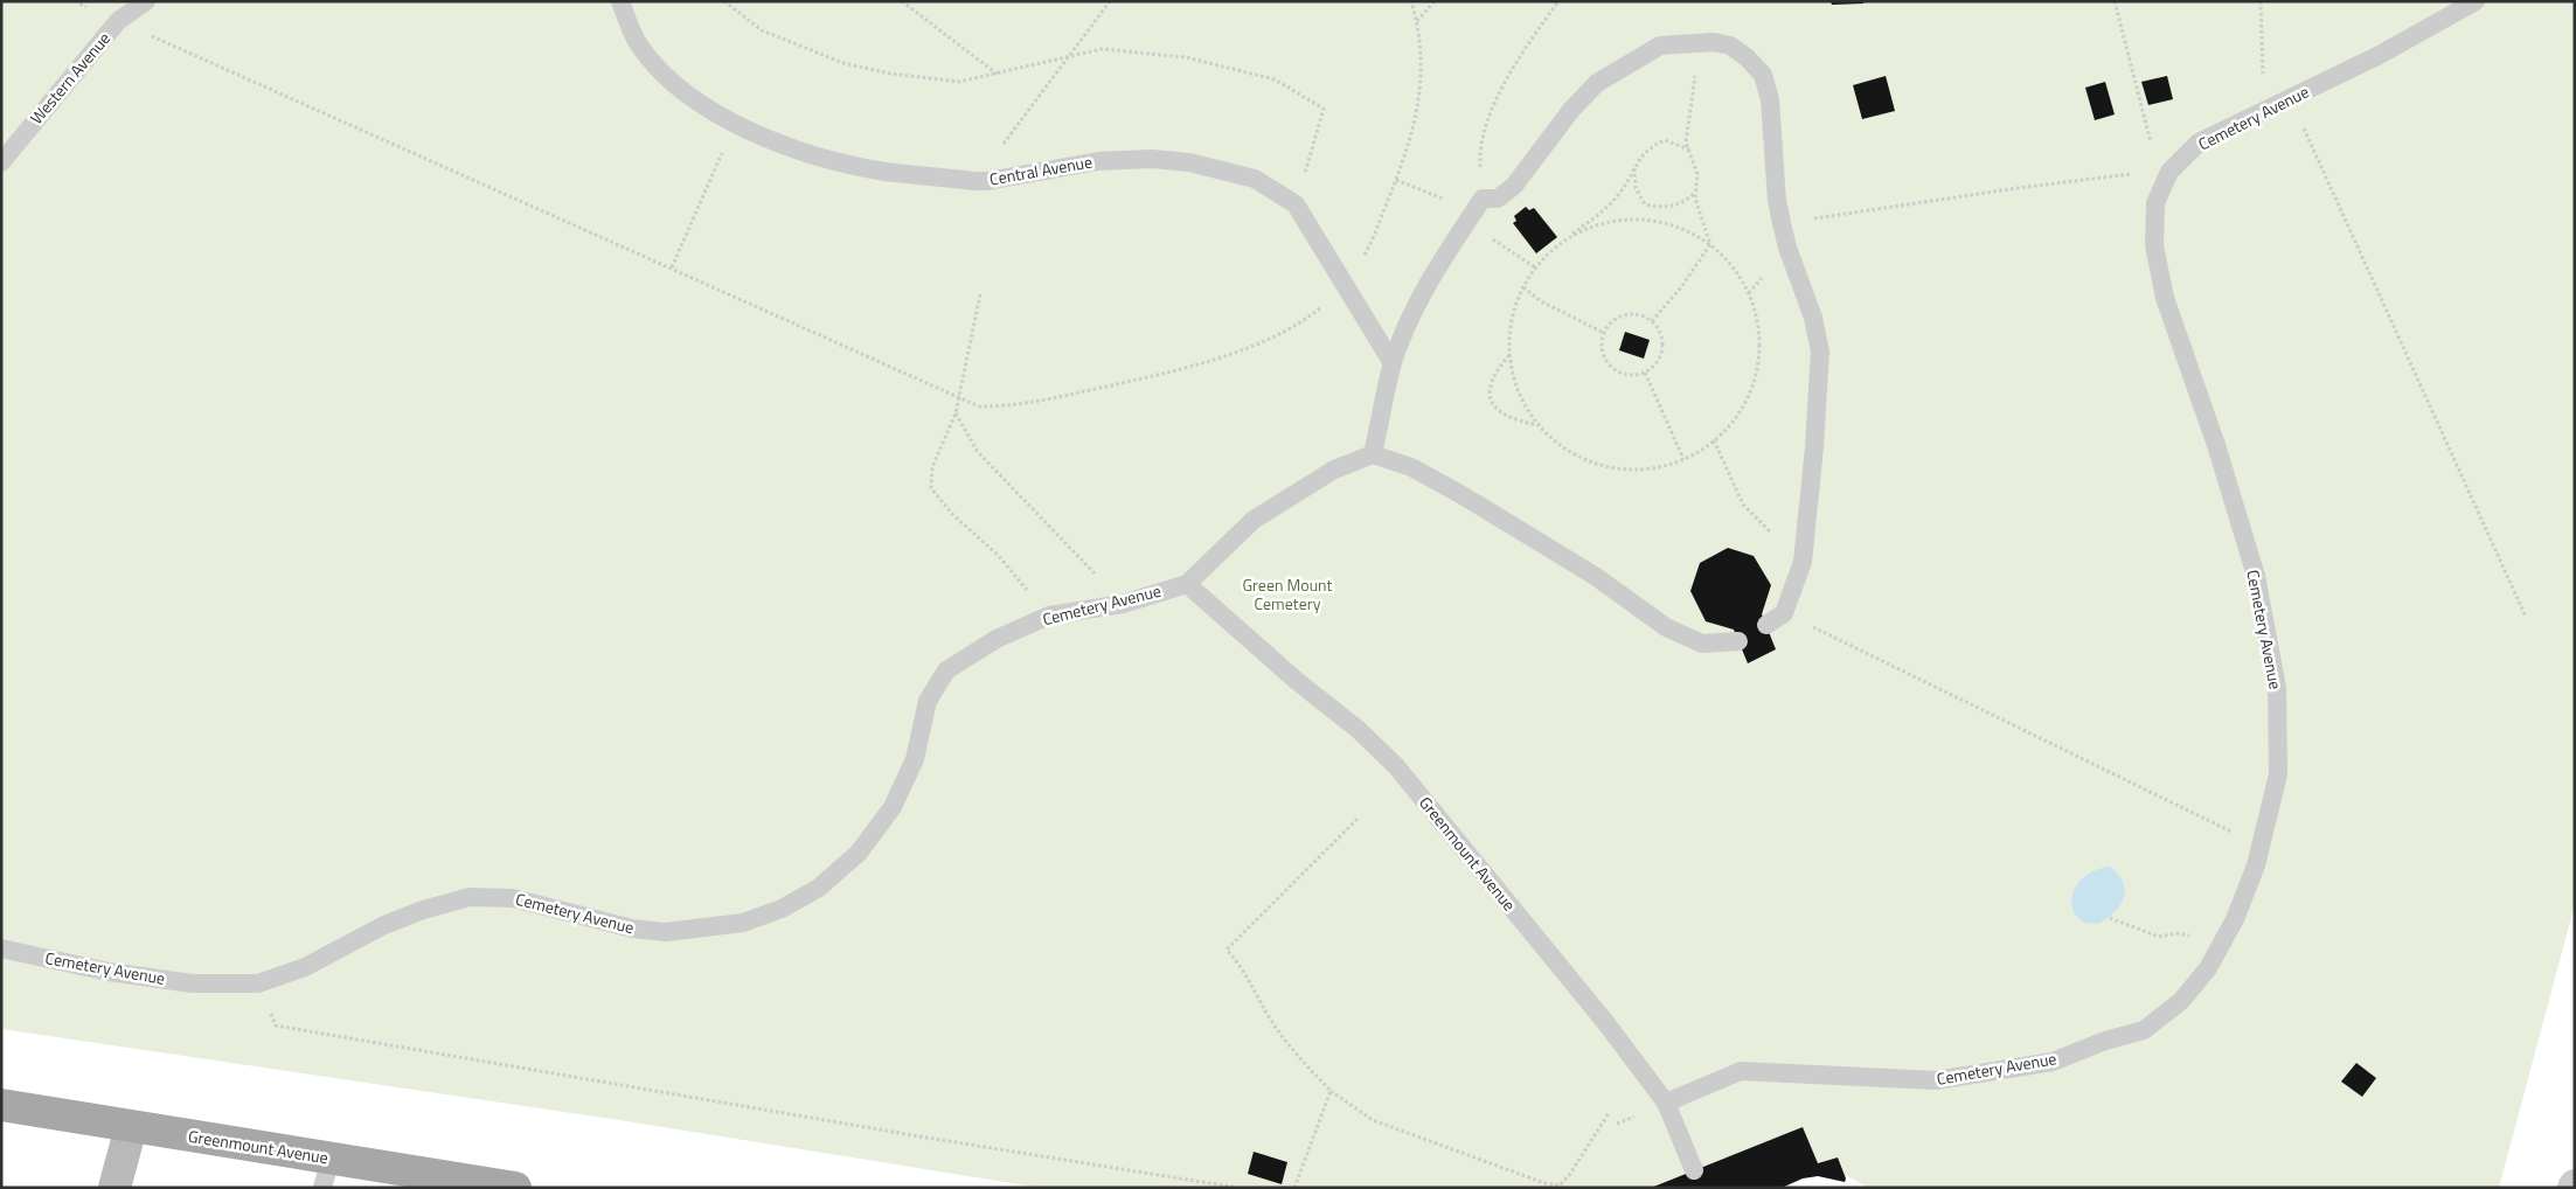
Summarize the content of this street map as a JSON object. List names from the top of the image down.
{
  "streets": {
    "main road": ["Greenmount Avenue"],
    "lane": ["Western Avenue", "Cemetery Avenue", "Central Avenue"]
  },
  "crossings": [
    ["Cemetery Avenue", "Greenmount Avenue"]
  ],
  "parks": ["Green Mount Cemetery"]
}
